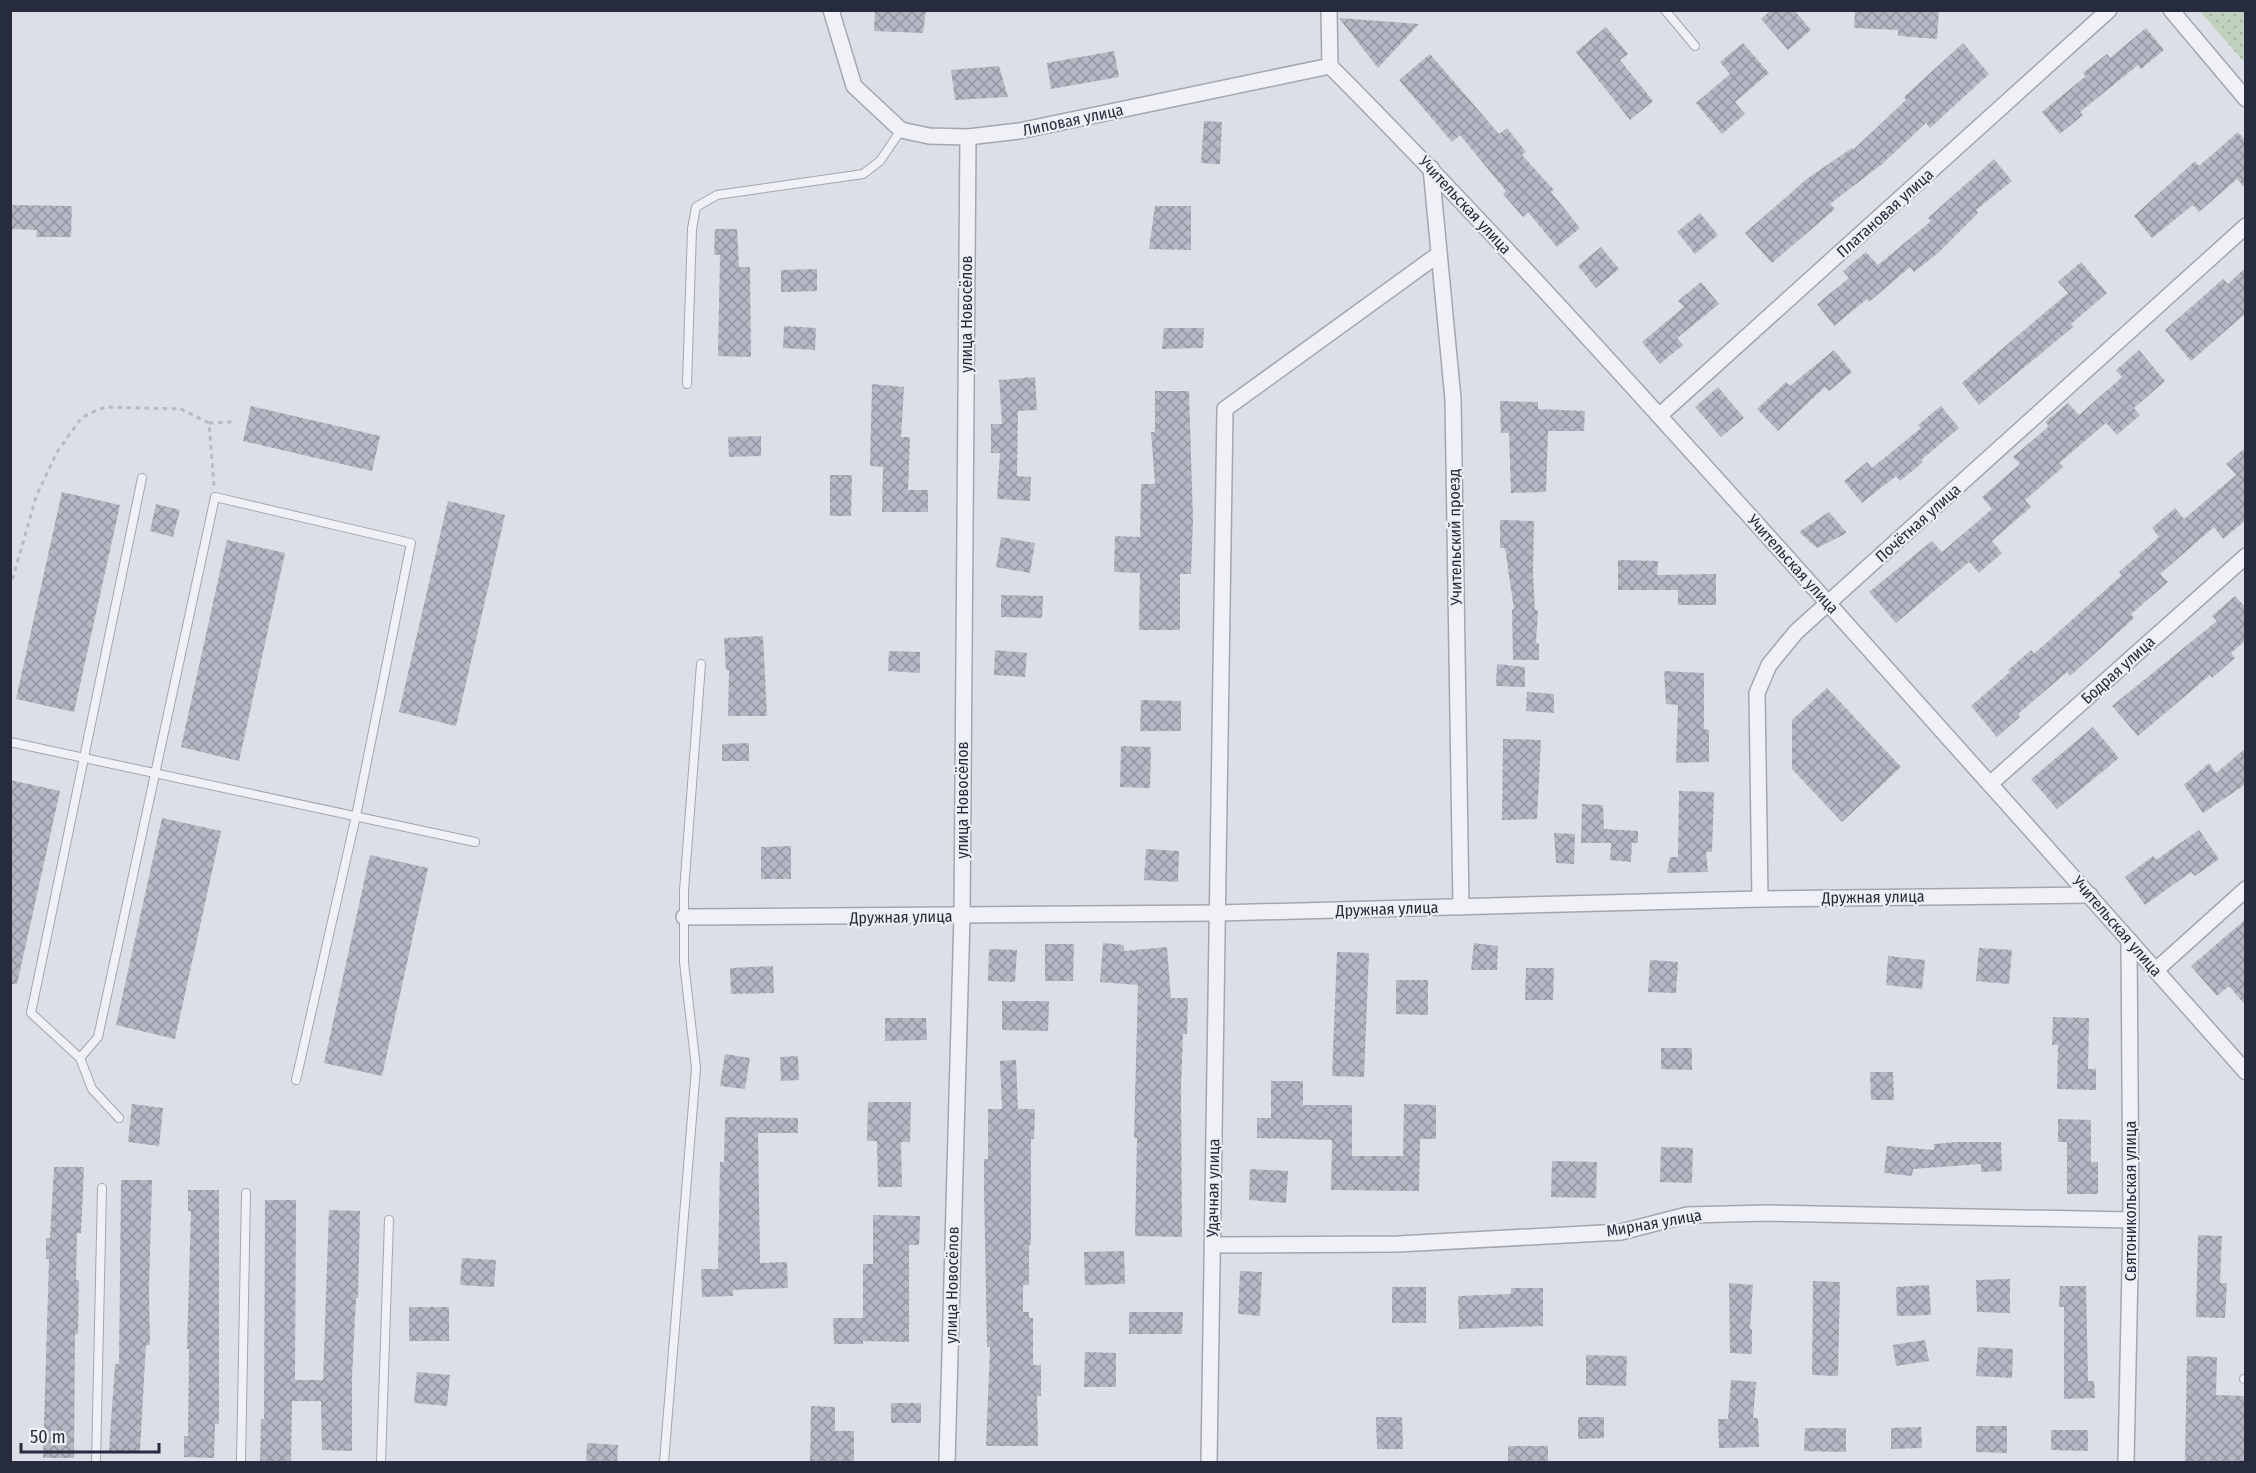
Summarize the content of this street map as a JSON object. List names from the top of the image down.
{
  "streets": {
    "street": [
      "Липовая улица",
      "Учительская улица",
      "Платановая улица",
      "улица Новосёлов",
      "Почётная улица",
      "Учительский проезд",
      "Бодрая улица",
      "Дружная улица",
      "Удачная улица",
      "Святоникольская улица",
      "Мирная улица"
    ]
  },
  "crossings": [
    ["Липовая улица", "Учительская улица"],
    ["Липовая улица", "улица Новосёлов"],
    ["Учительская улица", "Платановая улица"],
    ["Учительская улица", "Почётная улица"],
    ["Учительская улица", "Учительский проезд"],
    ["Учительская улица", "Бодрая улица"],
    ["Учительская улица", "Дружная улица"],
    ["Учительская улица", "Святоникольская улица"],
    ["улица Новосёлов", "Дружная улица"],
    ["Почётная улица", "Дружная улица"],
    ["Учительский проезд", "Дружная улица"],
    ["Учительский проезд", "Удачная улица"],
    ["Дружная улица", "Удачная улица"],
    ["Удачная улица", "Мирная улица"],
    ["Святоникольская улица", "Мирная улица"]
  ],
  "scale_bar": "50 m"
}
